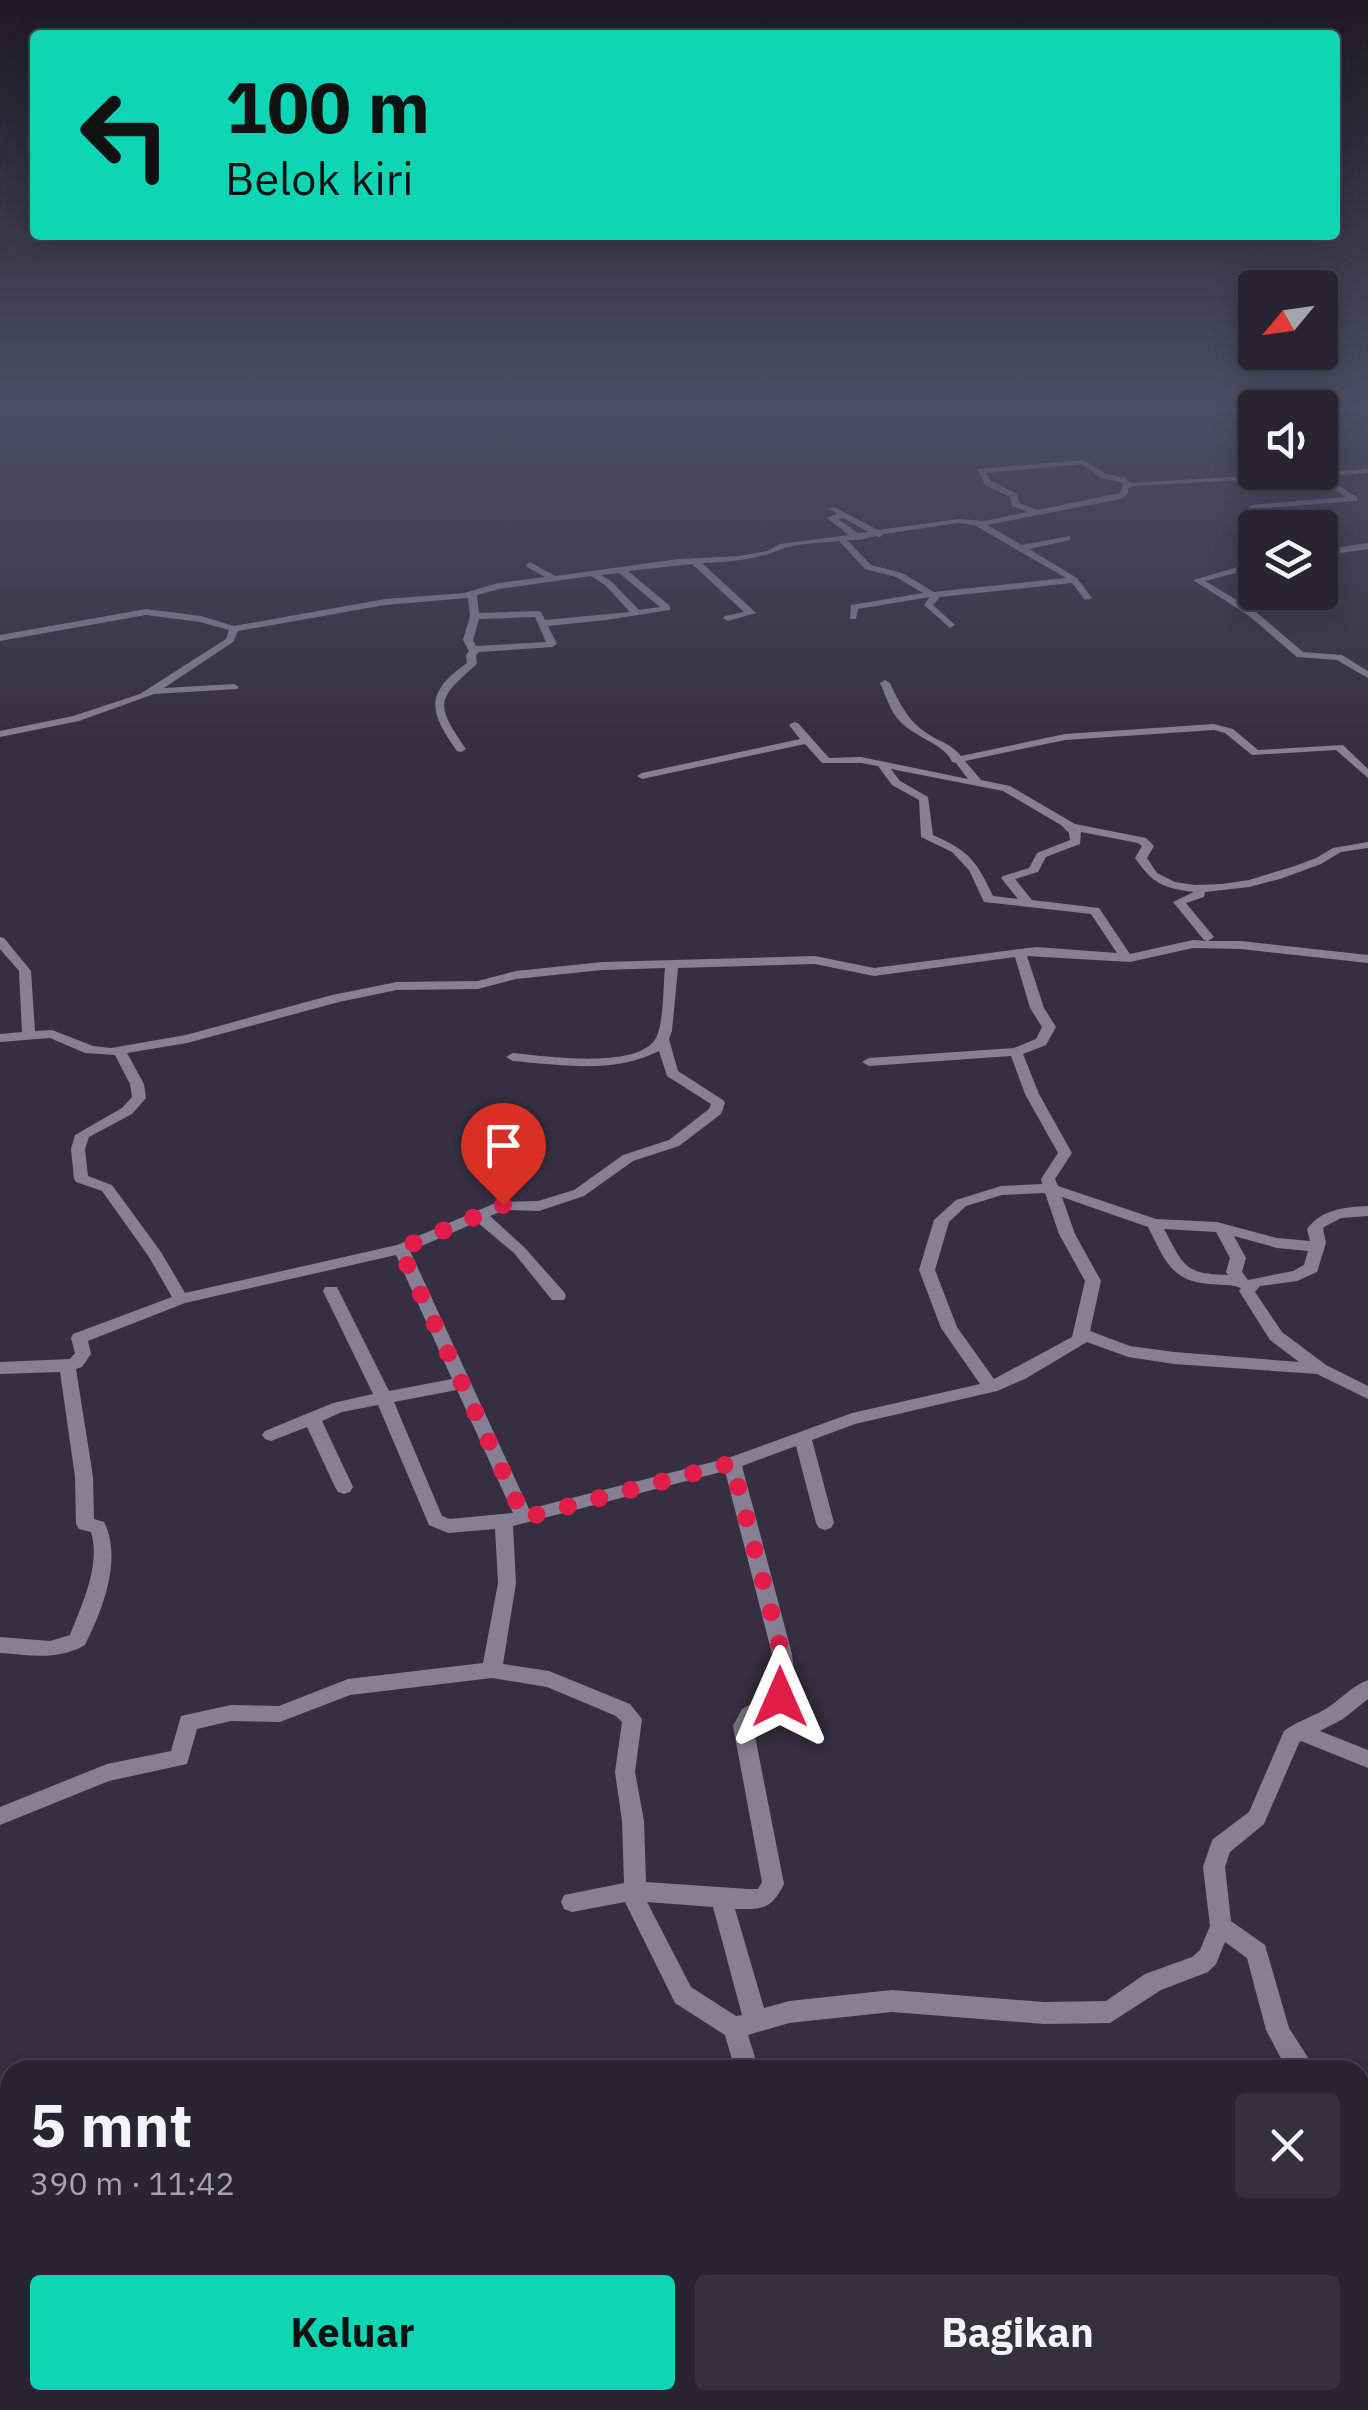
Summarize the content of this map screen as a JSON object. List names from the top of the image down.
{
  "north": "bottom left",
  "page": {
    "turn": ["100 m", "Belok kiri"],
    "heading": ["5 mnt", "390 m · 11:42"],
    "buttons": ["Keluar", "Bagikan"]
  }
}
